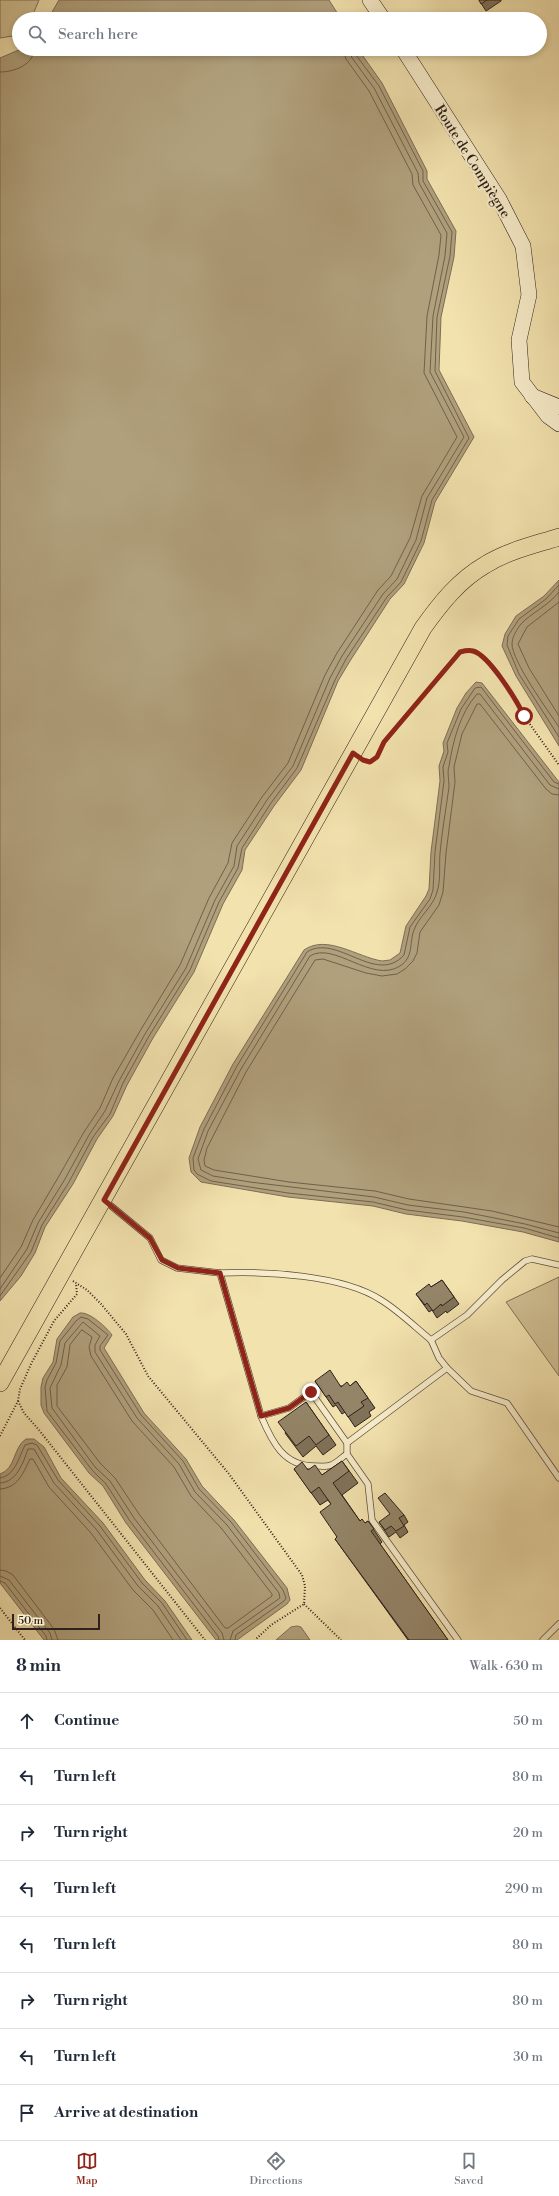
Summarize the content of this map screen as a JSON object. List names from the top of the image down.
{
  "streets": {
    "main road": ["Route de Compiègne"]
  },
  "scale_bar": "50 m",
  "page": {
    "search": "Search here",
    "scale": "50 m",
    "heading": ["8 min", "Walk · 630 m"],
    "list": [
      ["Continue", "50 m"],
      ["Turn left", "80 m"],
      ["Turn right", "20 m"],
      ["Turn left", "290 m"],
      ["Turn left", "80 m"],
      ["Turn right", "80 m"],
      ["Turn left", "30 m"],
      "Arrive at destination"
    ],
    "nav": ["Map", "Directions", "Saved"]
  }
}
